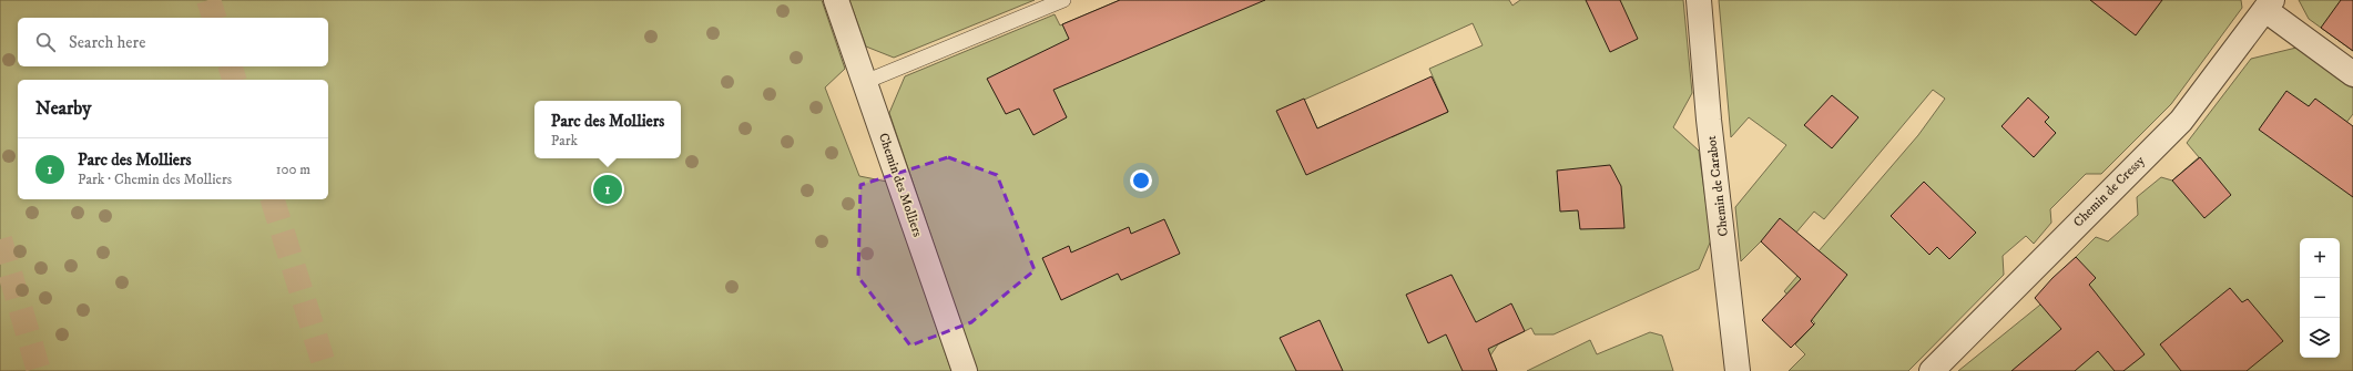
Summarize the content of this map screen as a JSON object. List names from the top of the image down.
{
  "streets": {
    "street": ["Chemin des Molliers", "Chemin de Carabot", "Chemin de Cressy"]
  },
  "page": {
    "search": "Search here",
    "heading": "Nearby",
    "popup": ["Parc des Molliers", "Park"],
    "list": [
      {
        "mark": "1",
        "name": "Parc des Molliers",
        "note": "Park · Chemin des Molliers",
        "value": "100 m"
      }
    ],
    "pins": "1",
    "map_buttons": ["+", "−"]
  }
}
